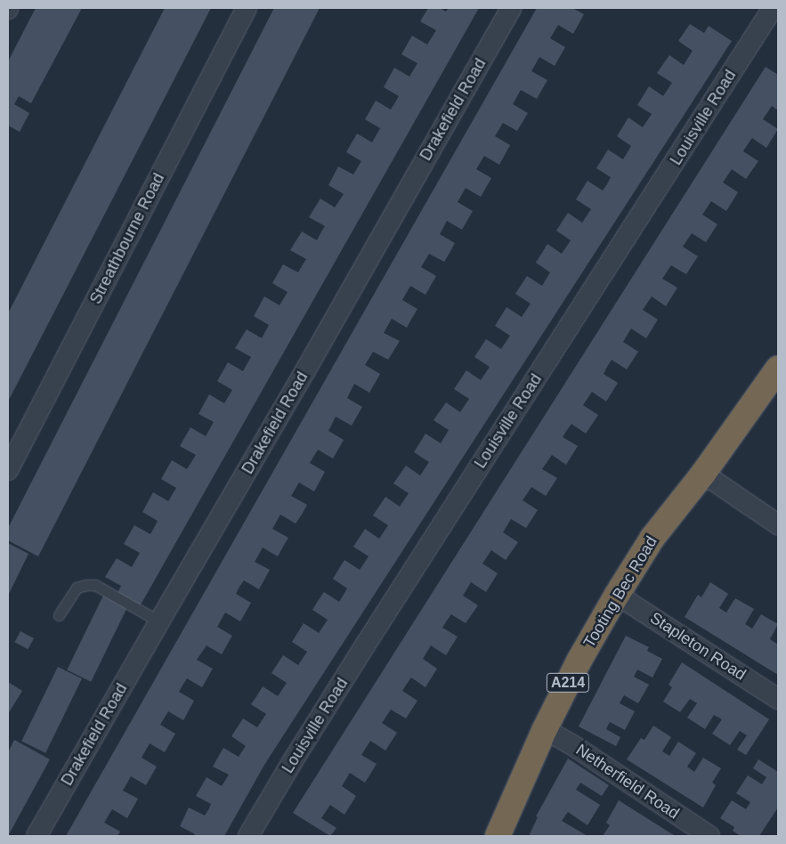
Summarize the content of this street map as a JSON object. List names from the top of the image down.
{
  "streets": {
    "highway": ["Tooting Bec Road", "A214"],
    "street": [
      "Drakefield Road",
      "Louisville Road",
      "Streathbourne Road",
      "Stapleton Road",
      "Netherfield Road"
    ]
  },
  "crossings": [
    ["Tooting Bec Road", "Stapleton Road"],
    ["Tooting Bec Road", "Netherfield Road"]
  ]
}
